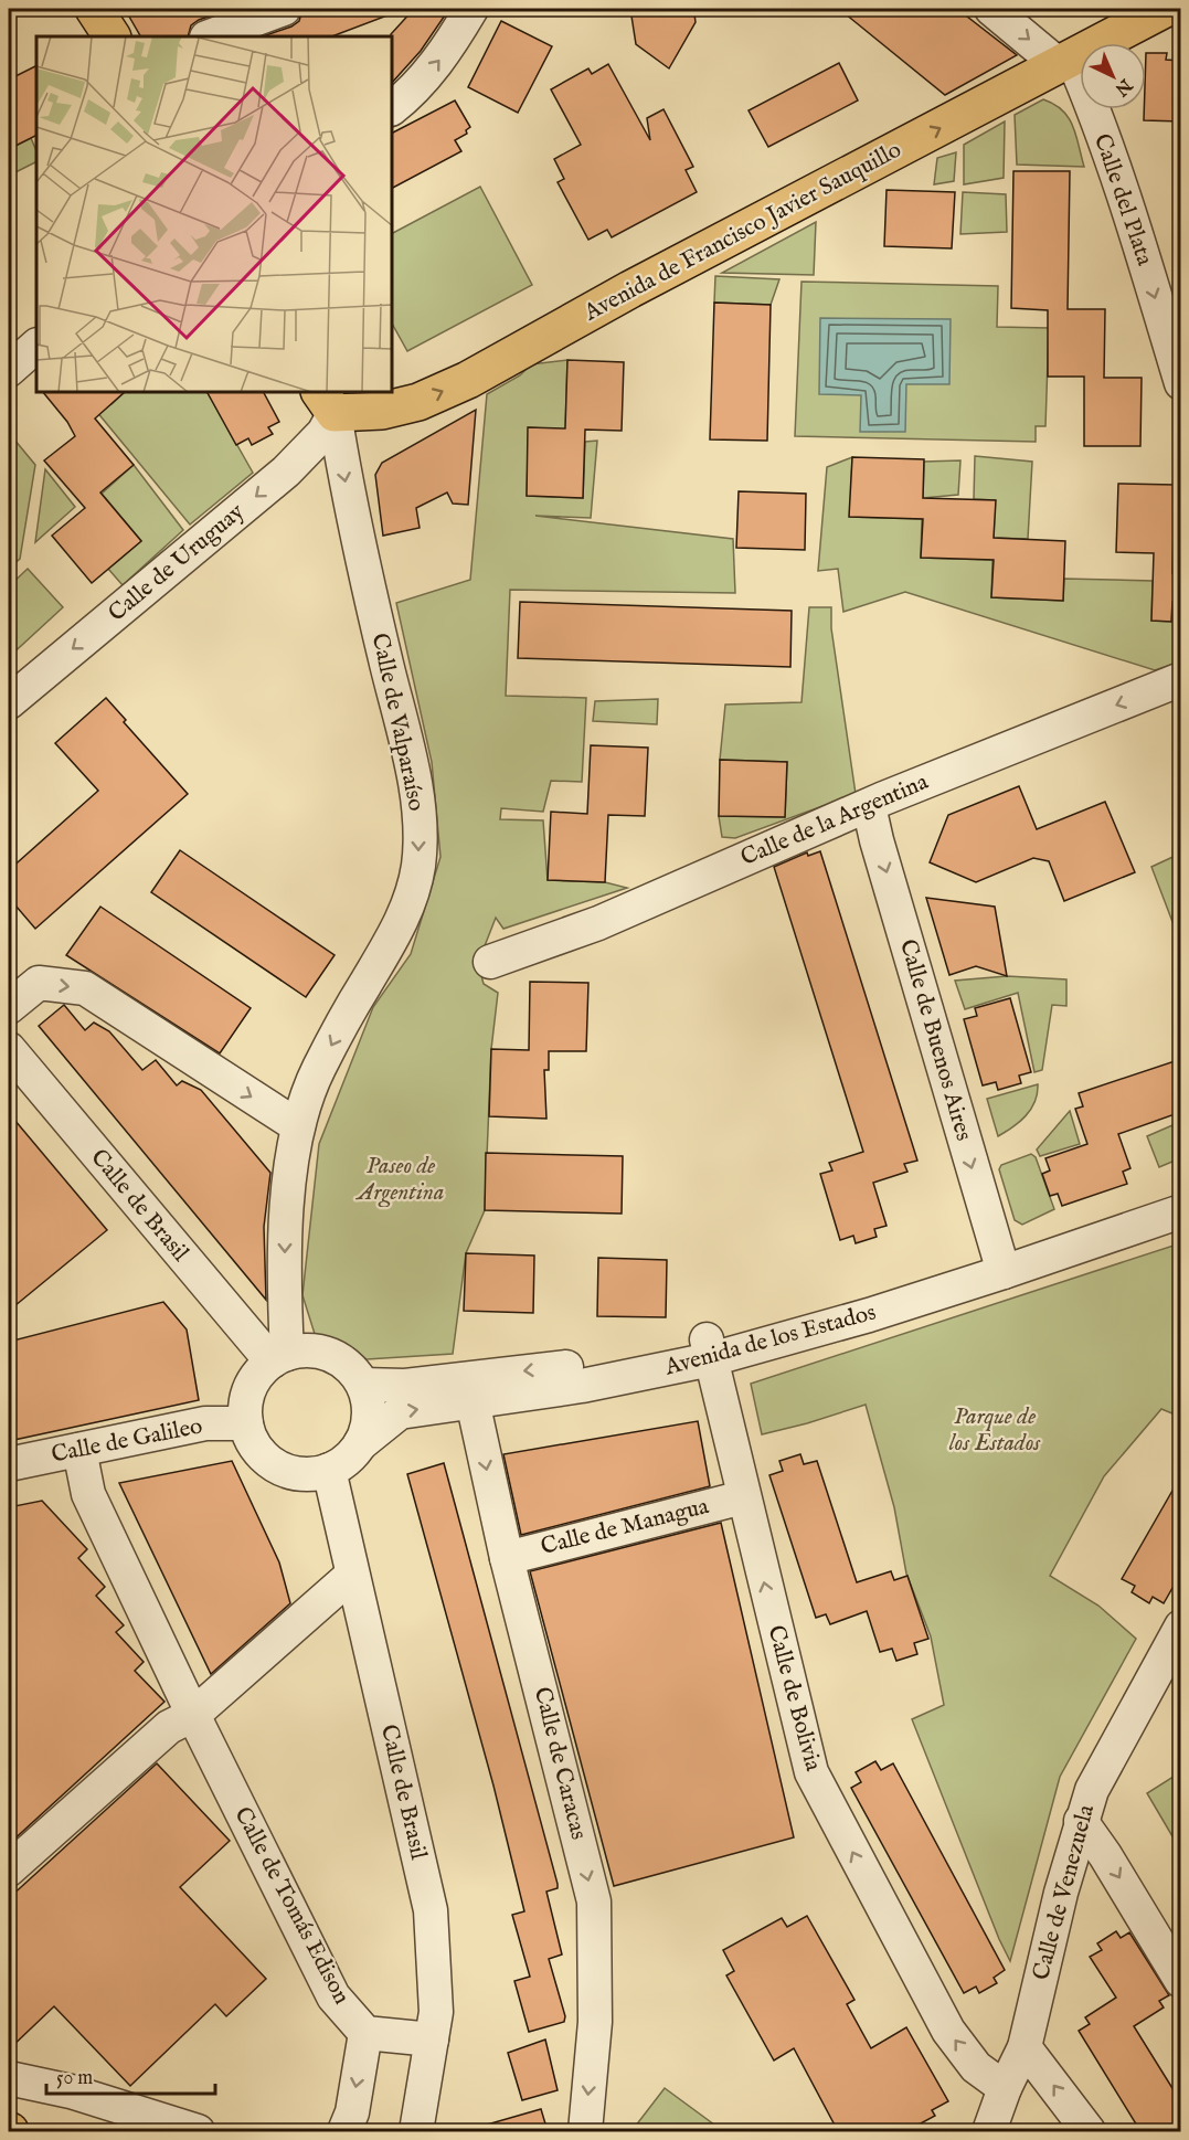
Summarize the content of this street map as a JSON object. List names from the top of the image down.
{
  "streets": {
    "main road": ["Avenida de Francisco Javier Sauquillo"],
    "street": [
      "Calle del Plata",
      "Calle de Uruguay",
      "Calle de Valparaíso",
      "Calle de la Argentina",
      "Calle de Buenos Aires",
      "Calle de Brasil",
      "Avenida de los Estados",
      "Calle de Galileo",
      "Calle de Managua",
      "Calle de Bolivia",
      "Calle de Caracas",
      "Calle de Venezuela",
      "Calle de Tomás Edison"
    ]
  },
  "crossings": [
    ["Calle del Plata", "Avenida de Francisco Javier Sauquillo"],
    ["Avenida de Francisco Javier Sauquillo", "Calle de Uruguay"],
    ["Avenida de Francisco Javier Sauquillo", "Calle de Valparaíso"],
    ["Calle de Uruguay", "Calle de Valparaíso"],
    ["Calle de Valparaíso", "Calle de Brasil"],
    ["Calle de Valparaíso", "Avenida de los Estados"],
    ["Calle de Valparaíso", "Calle de Galileo"],
    ["Calle de la Argentina", "Calle de Buenos Aires"],
    ["Calle de Buenos Aires", "Avenida de los Estados"],
    ["Calle de Brasil", "Avenida de los Estados"],
    ["Calle de Brasil", "Calle de Galileo"],
    ["Avenida de los Estados", "Calle de Galileo"],
    ["Avenida de los Estados", "Calle de Bolivia"],
    ["Avenida de los Estados", "Calle de Caracas"],
    ["Calle de Galileo", "Calle de Tomás Edison"],
    ["Calle de Managua", "Calle de Bolivia"],
    ["Calle de Managua", "Calle de Caracas"],
    ["Calle de Bolivia", "Calle de Venezuela"]
  ],
  "one_way": [
    "Calle del Plata",
    "Avenida de Francisco Javier Sauquillo",
    "Calle de Uruguay",
    "Calle de Valparaíso",
    "Calle de la Argentina",
    "Calle de Buenos Aires",
    "Calle de Bolivia",
    "Calle de Caracas"
  ],
  "parks": ["Paseo de Argentina", "Parque de los Estados"],
  "scale_bar": "50 m",
  "north": "bottom right"
}
